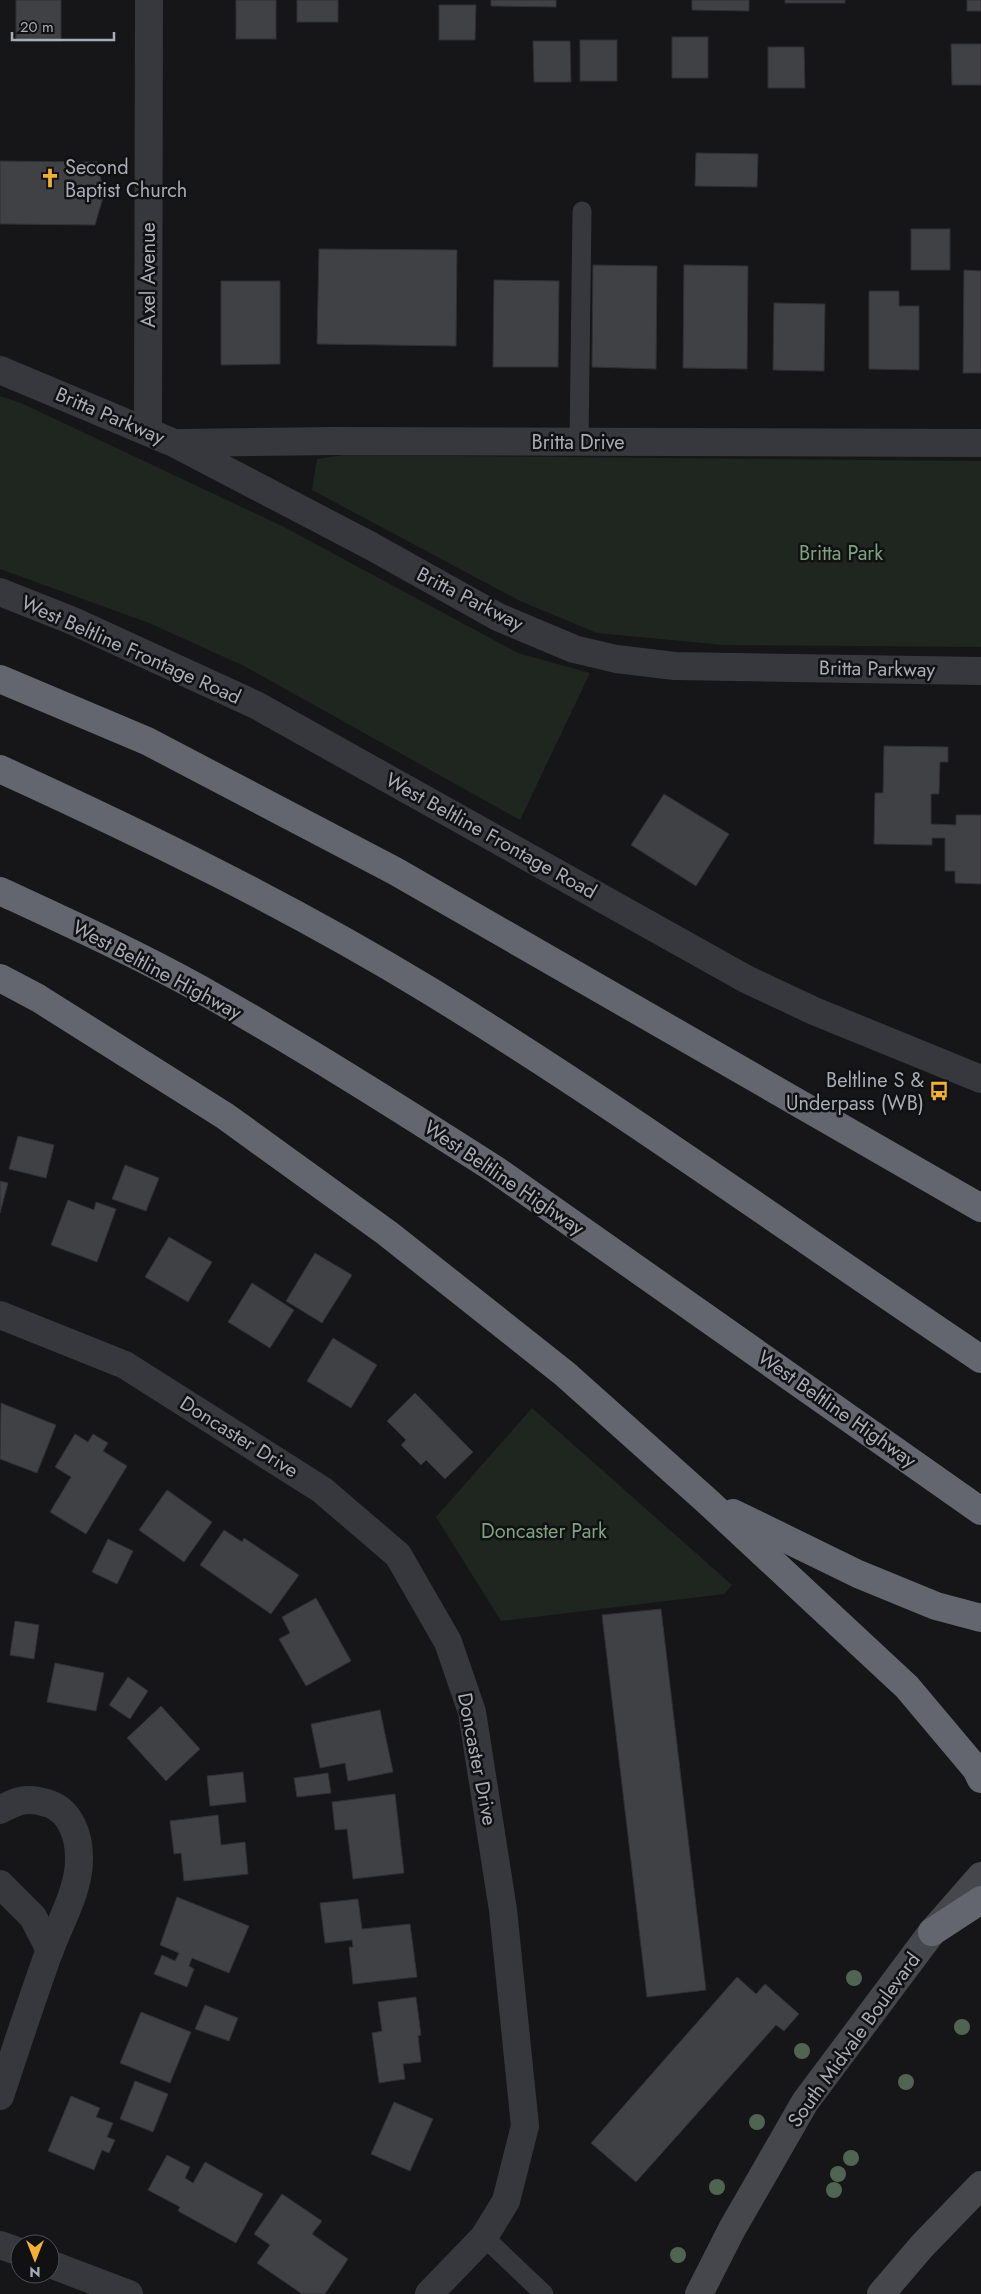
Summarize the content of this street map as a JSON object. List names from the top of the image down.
{
  "streets": {
    "highway": ["West Beltline Highway"],
    "main road": ["South Midvale Boulevard"],
    "street": [
      "Axel Avenue",
      "Britta Parkway",
      "Britta Drive",
      "West Beltline Frontage Road",
      "Doncaster Drive"
    ]
  },
  "crossings": [
    ["Axel Avenue", "Britta Parkway"],
    ["Britta Parkway", "Britta Drive"]
  ],
  "parks": ["Britta Park", "Doncaster Park"],
  "places": {
    "church": ["Second Baptist Church"],
    "bus stop": ["Beltline S & Underpass (WB)"]
  },
  "scale_bar": "20 m",
  "north": "bottom"
}
